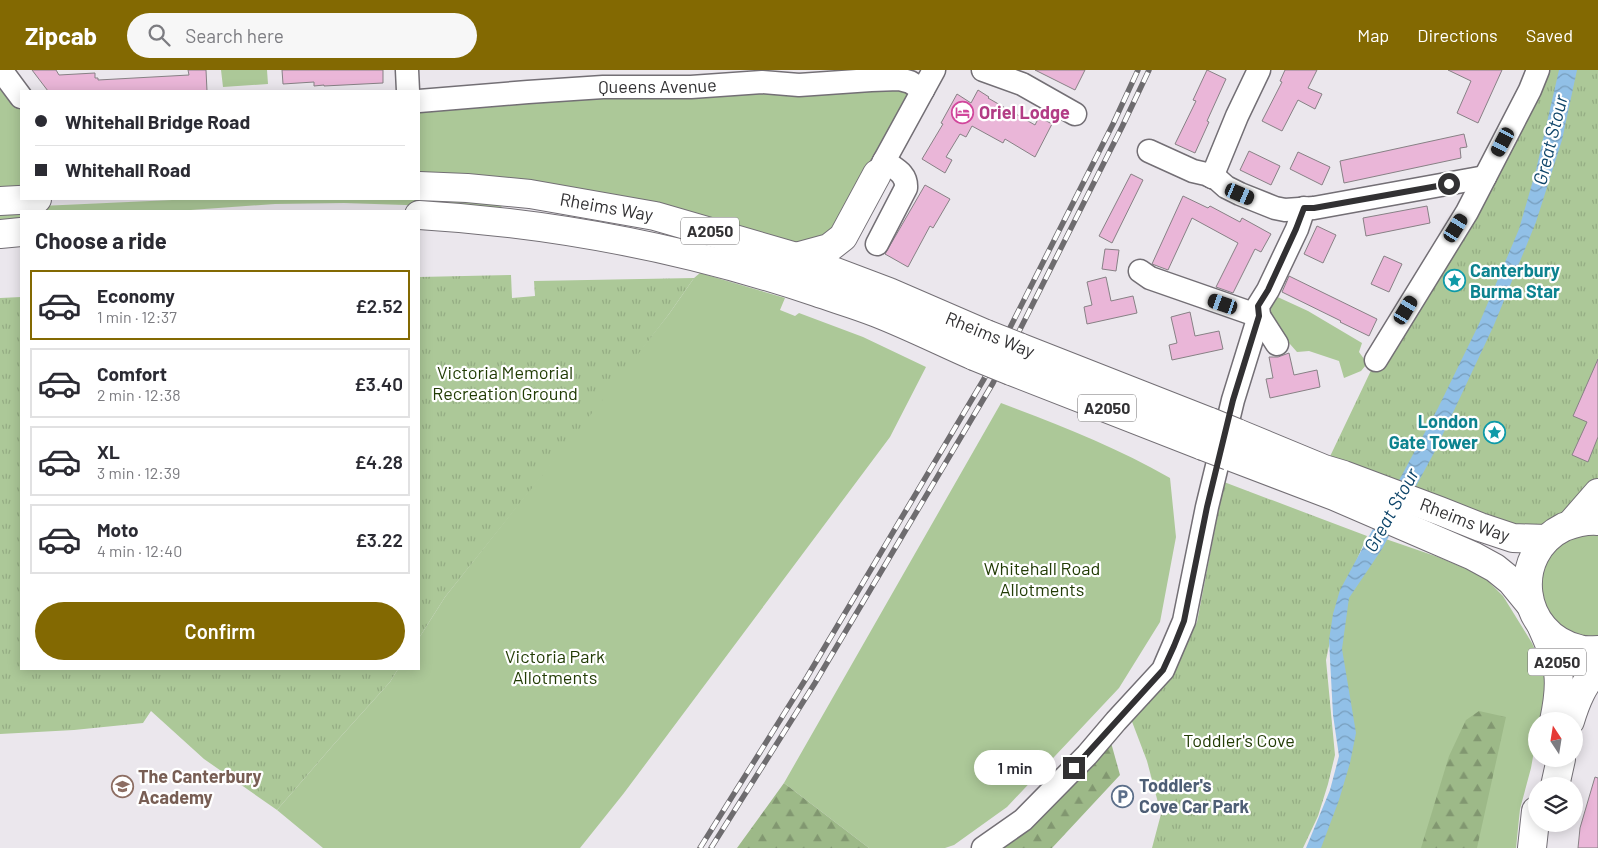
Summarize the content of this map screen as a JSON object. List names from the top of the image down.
{
  "streets": {
    "main road": ["Rheims Way", "A2050"],
    "street": ["Queens Avenue"]
  },
  "water": ["Great Stour"],
  "parks": [
    "Victoria Memorial Recreation Ground",
    "Whitehall Road Allotments",
    "Victoria Park Allotments",
    "Toddler's Cove"
  ],
  "places": {
    "hotel": ["Oriel Lodge"],
    "place": ["Canterbury Burma Star", "London Gate Tower"],
    "school or university": ["The Canterbury Academy"],
    "parking": ["Toddler's Cove Car Park"]
  },
  "north": "top",
  "page": {
    "header": "Zipcab",
    "search": "Search here",
    "nav": ["Map", "Directions", "Saved"],
    "banner": ["Whitehall Bridge Road", "Whitehall Road"],
    "heading": "Choose a ride",
    "list": [
      {
        "name": "Economy",
        "note": "1 min · 12:37",
        "value": "£2.52"
      },
      {
        "name": "Comfort",
        "note": "2 min · 12:38",
        "value": "£3.40"
      },
      {
        "name": "XL",
        "note": "3 min · 12:39",
        "value": "£4.28"
      },
      {
        "name": "Moto",
        "note": "4 min · 12:40",
        "value": "£3.22"
      }
    ],
    "buttons": "Confirm",
    "bubble": "1 min"
  }
}
